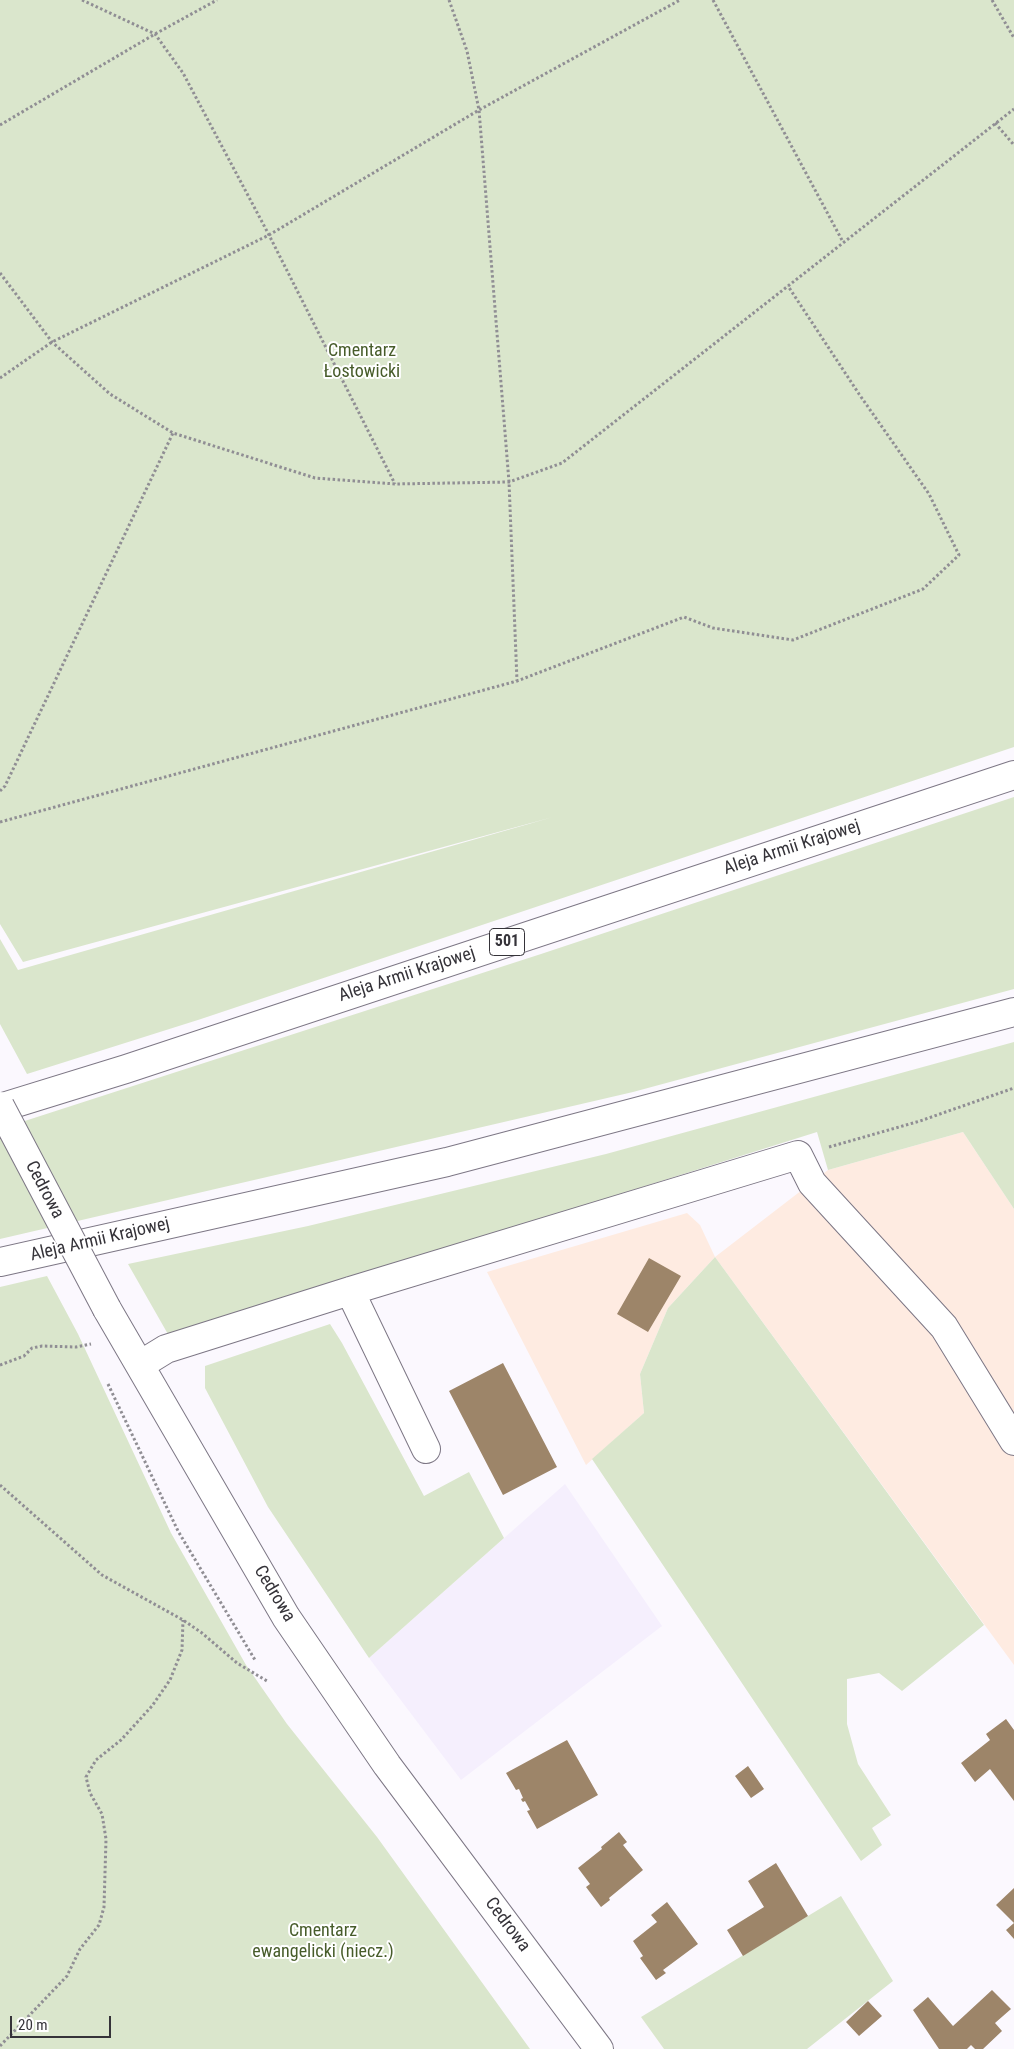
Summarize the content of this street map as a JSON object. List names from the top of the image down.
{
  "streets": {
    "main road": ["Aleja Armii Krajowej", "501", "Cedrowa"]
  },
  "crossings": [
    ["Aleja Armii Krajowej", "Cedrowa"]
  ],
  "parks": ["Cmentarz Łostowicki", "Cmentarz ewangelicki (niecz.)"],
  "scale_bar": "20 m"
}
